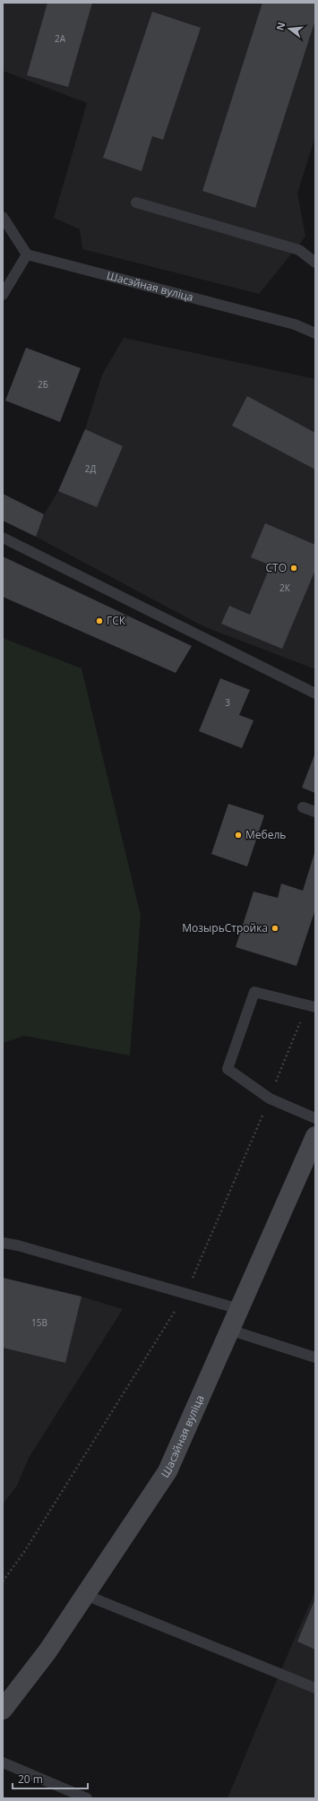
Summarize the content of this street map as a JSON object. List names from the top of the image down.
{
  "streets": {
    "main road": ["Шасэйная вуліца"]
  },
  "places": [
    "СТО",
    "ГСК",
    "Мебель",
    "МозырьСтройка"
  ],
  "house_numbers": [
    "2А",
    "2Б",
    "2Д",
    "2К",
    "3",
    "15В"
  ],
  "scale_bar": "20 m",
  "north": "left"
}
